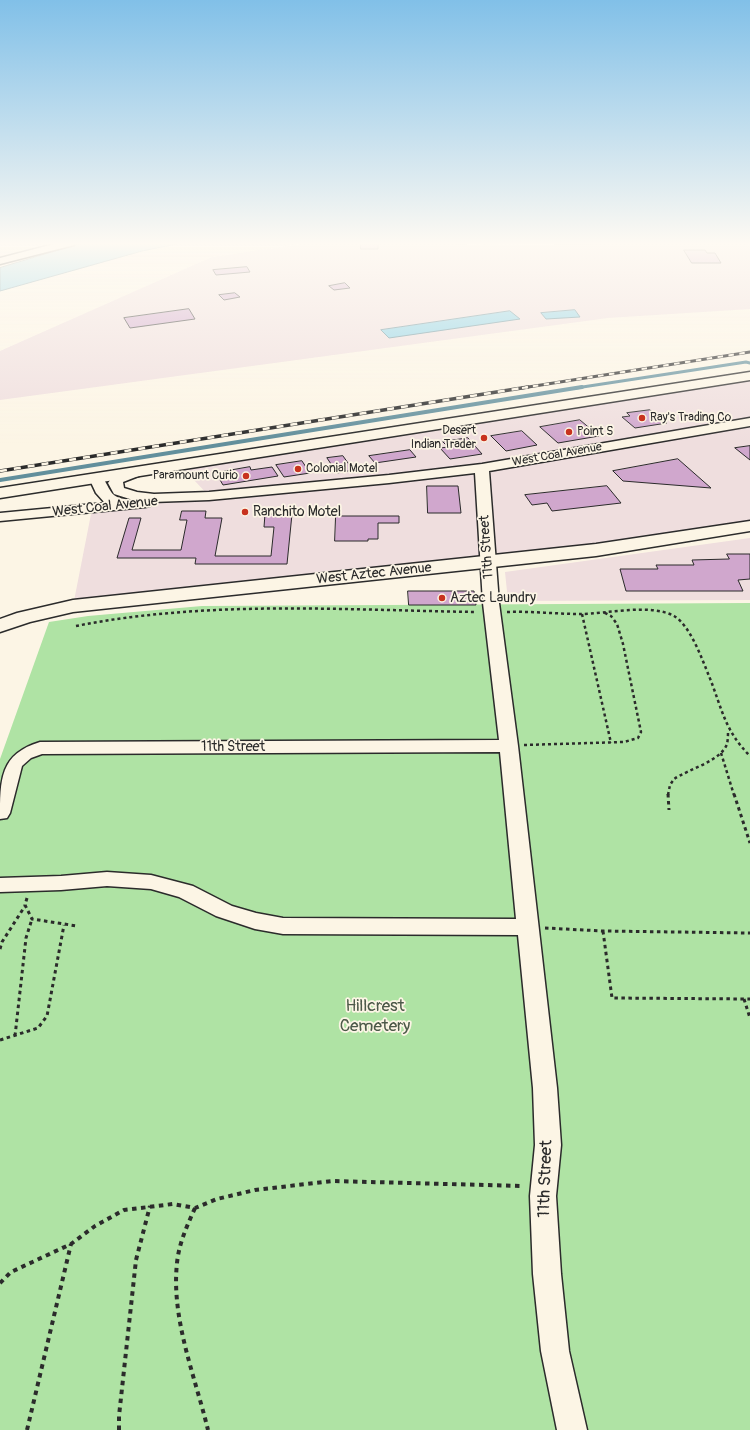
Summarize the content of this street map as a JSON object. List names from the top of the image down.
{
  "streets": {
    "main road": ["West Aztec Avenue"],
    "street": ["West Coal Avenue", "11th Street"]
  },
  "crossings": [
    ["West Coal Avenue", "11th Street"],
    ["11th Street", "West Aztec Avenue"]
  ],
  "parks": ["Hillcrest Cemetery"],
  "places": [
    "Ray's Trading Co",
    "Point S",
    "Desert Indian Trader",
    "Colonial Motel",
    "Paramount Curio",
    "Ranchito Motel",
    "Aztec Laundry"
  ]
}
